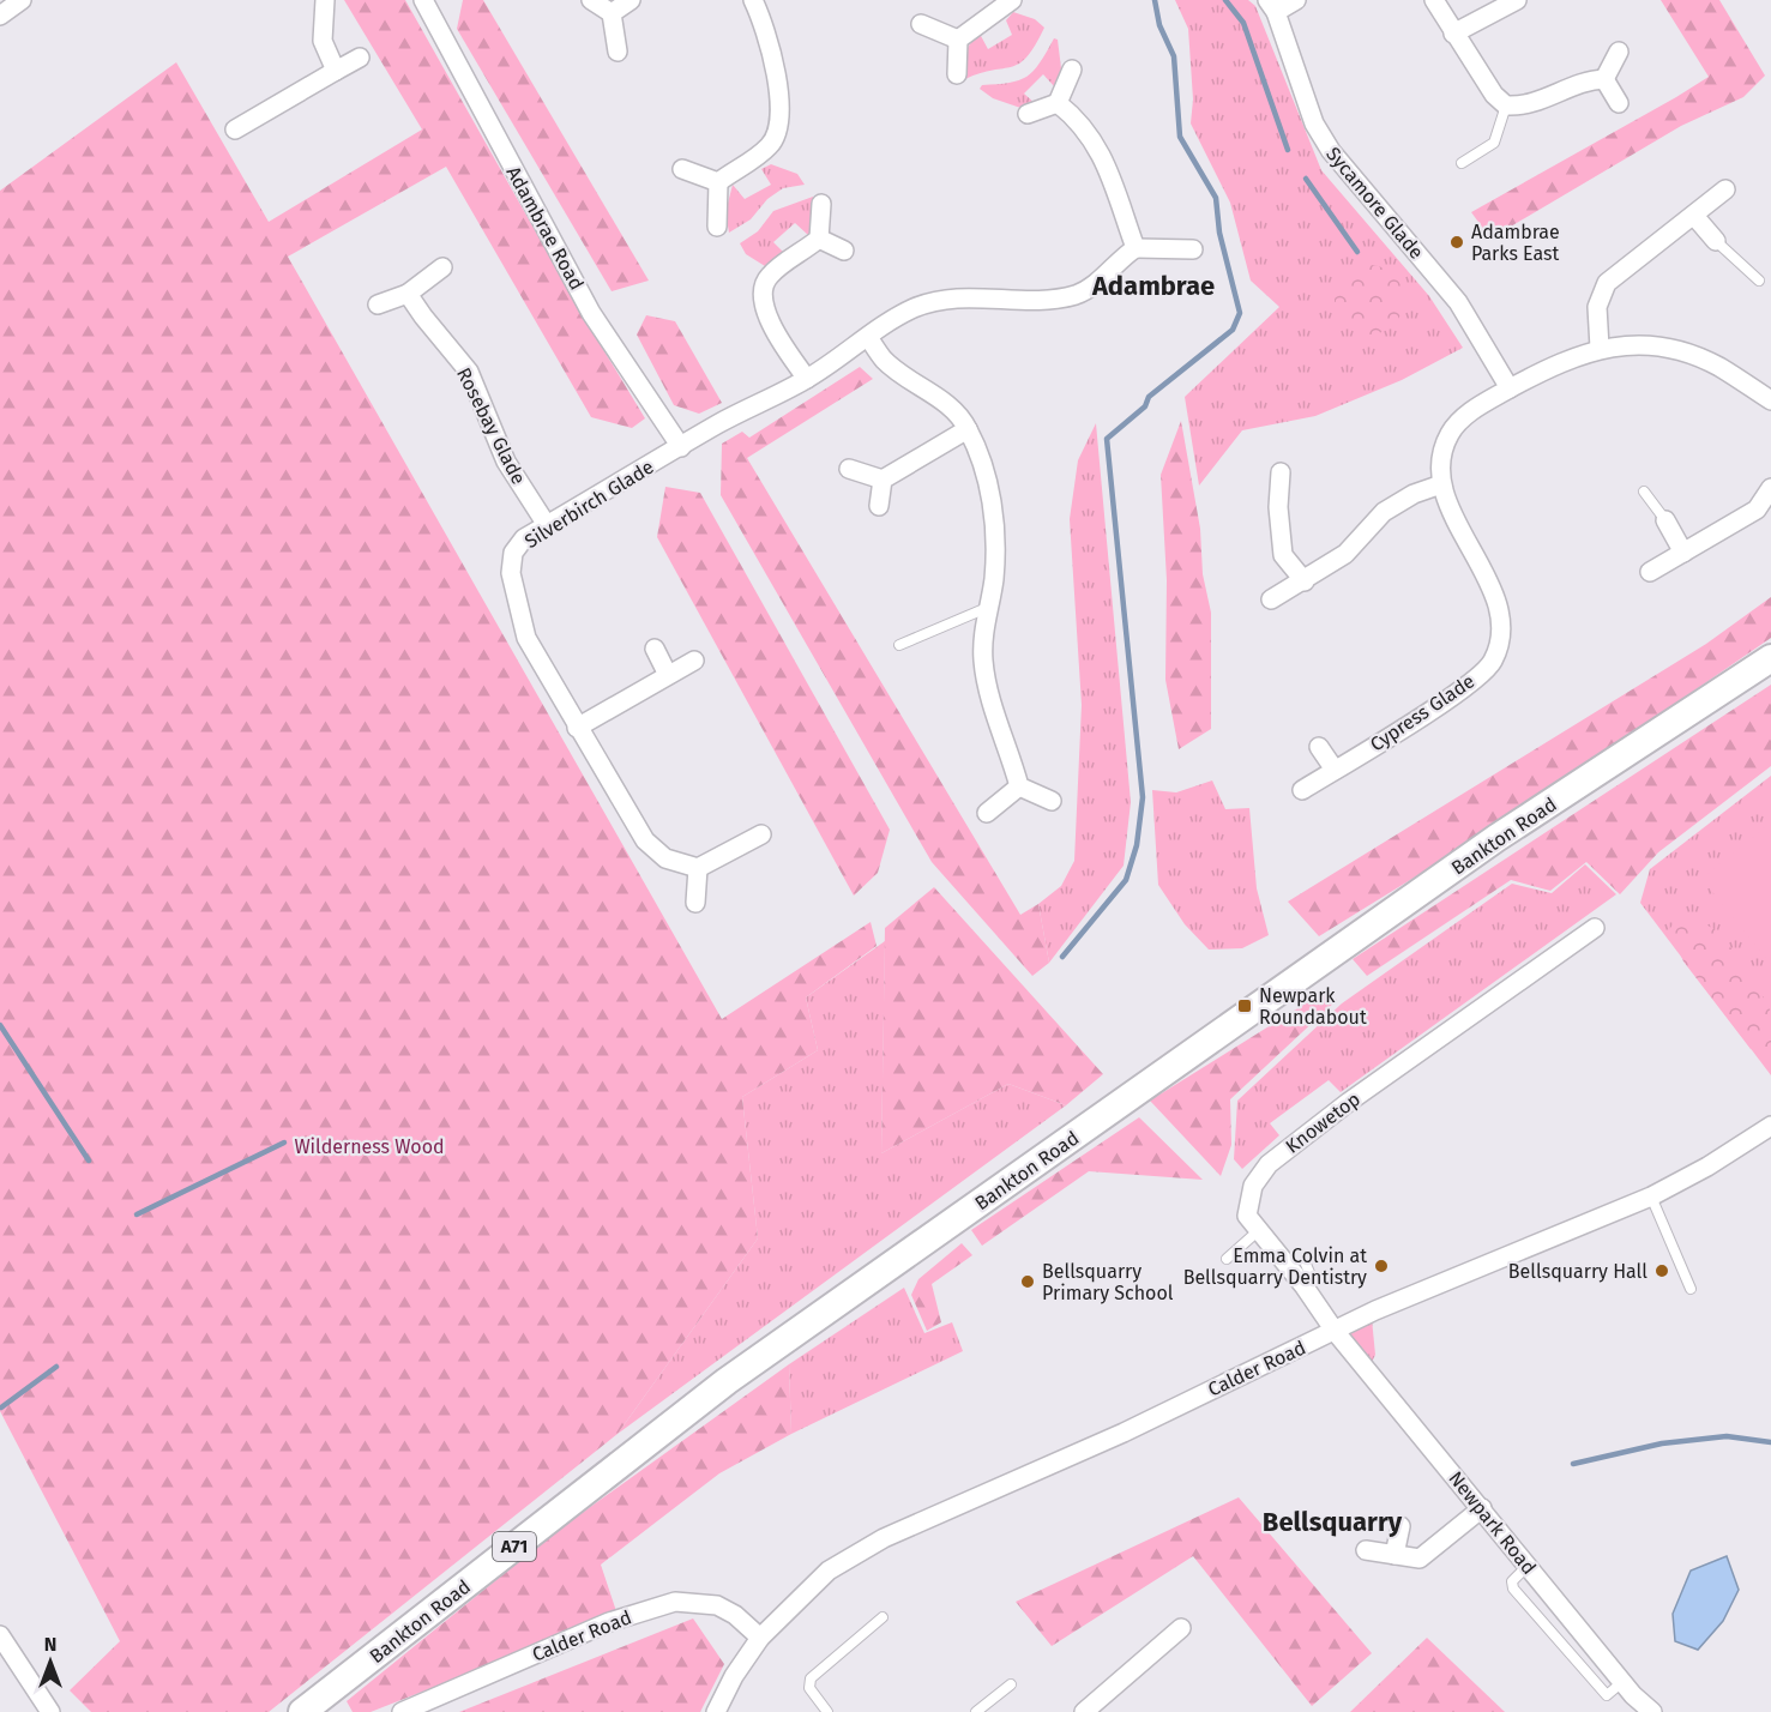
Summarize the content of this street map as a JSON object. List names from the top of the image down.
{
  "streets": {
    "main road": ["Bankton Road", "A71"],
    "street": [
      "Sycamore Glade",
      "Adambrae Road",
      "Rosebay Glade",
      "Silverbirch Glade",
      "Cypress Glade",
      "Knowetop",
      "Calder Road",
      "Newpark Road"
    ]
  },
  "crossings": [
    ["Sycamore Glade", "Cypress Glade"],
    ["Adambrae Road", "Silverbirch Glade"],
    ["Rosebay Glade", "Silverbirch Glade"],
    ["Knowetop", "Calder Road"],
    ["Knowetop", "Newpark Road"],
    ["Calder Road", "Newpark Road"]
  ],
  "districts": ["Adambrae", "Bellsquarry"],
  "parks": ["Wilderness Wood"],
  "places": {
    "other": [
      "Adambrae Parks East",
      "Emma Colvin at Bellsquarry Dentistry",
      "Bellsquarry Hall",
      "Bellsquarry Primary School"
    ],
    "transit": ["Newpark Roundabout"]
  },
  "north": "top"
}
